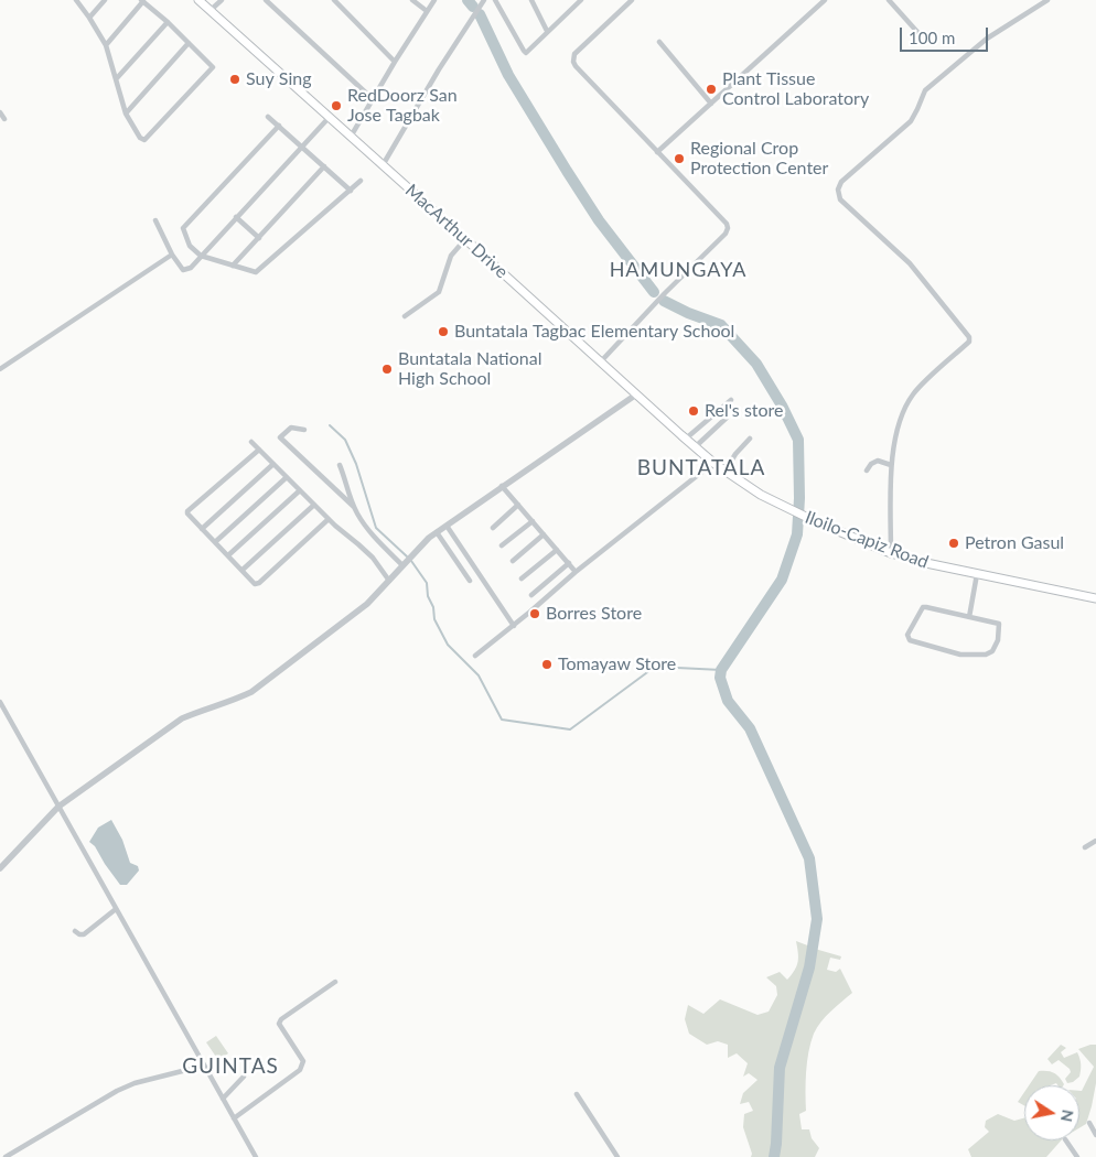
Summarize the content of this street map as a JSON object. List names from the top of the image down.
{
  "streets": {
    "main road": ["MacArthur Drive", "Iloilo-Capiz Road"]
  },
  "crossings": [
    ["MacArthur Drive", "Iloilo-Capiz Road"]
  ],
  "districts": ["HAMUNGAYA", "BUNTATALA", "GUINTAS"],
  "places": [
    "Suy Sing",
    "Plant Tissue Control Laboratory",
    "RedDoorz San Jose Tagbak",
    "Regional Crop Protection Center",
    "Buntatala Tagbac Elementary School",
    "Buntatala National High School",
    "Rel's store",
    "Petron Gasul",
    "Borres Store",
    "Tomayaw Store"
  ],
  "scale_bar": "100 m",
  "north": "right"
}
